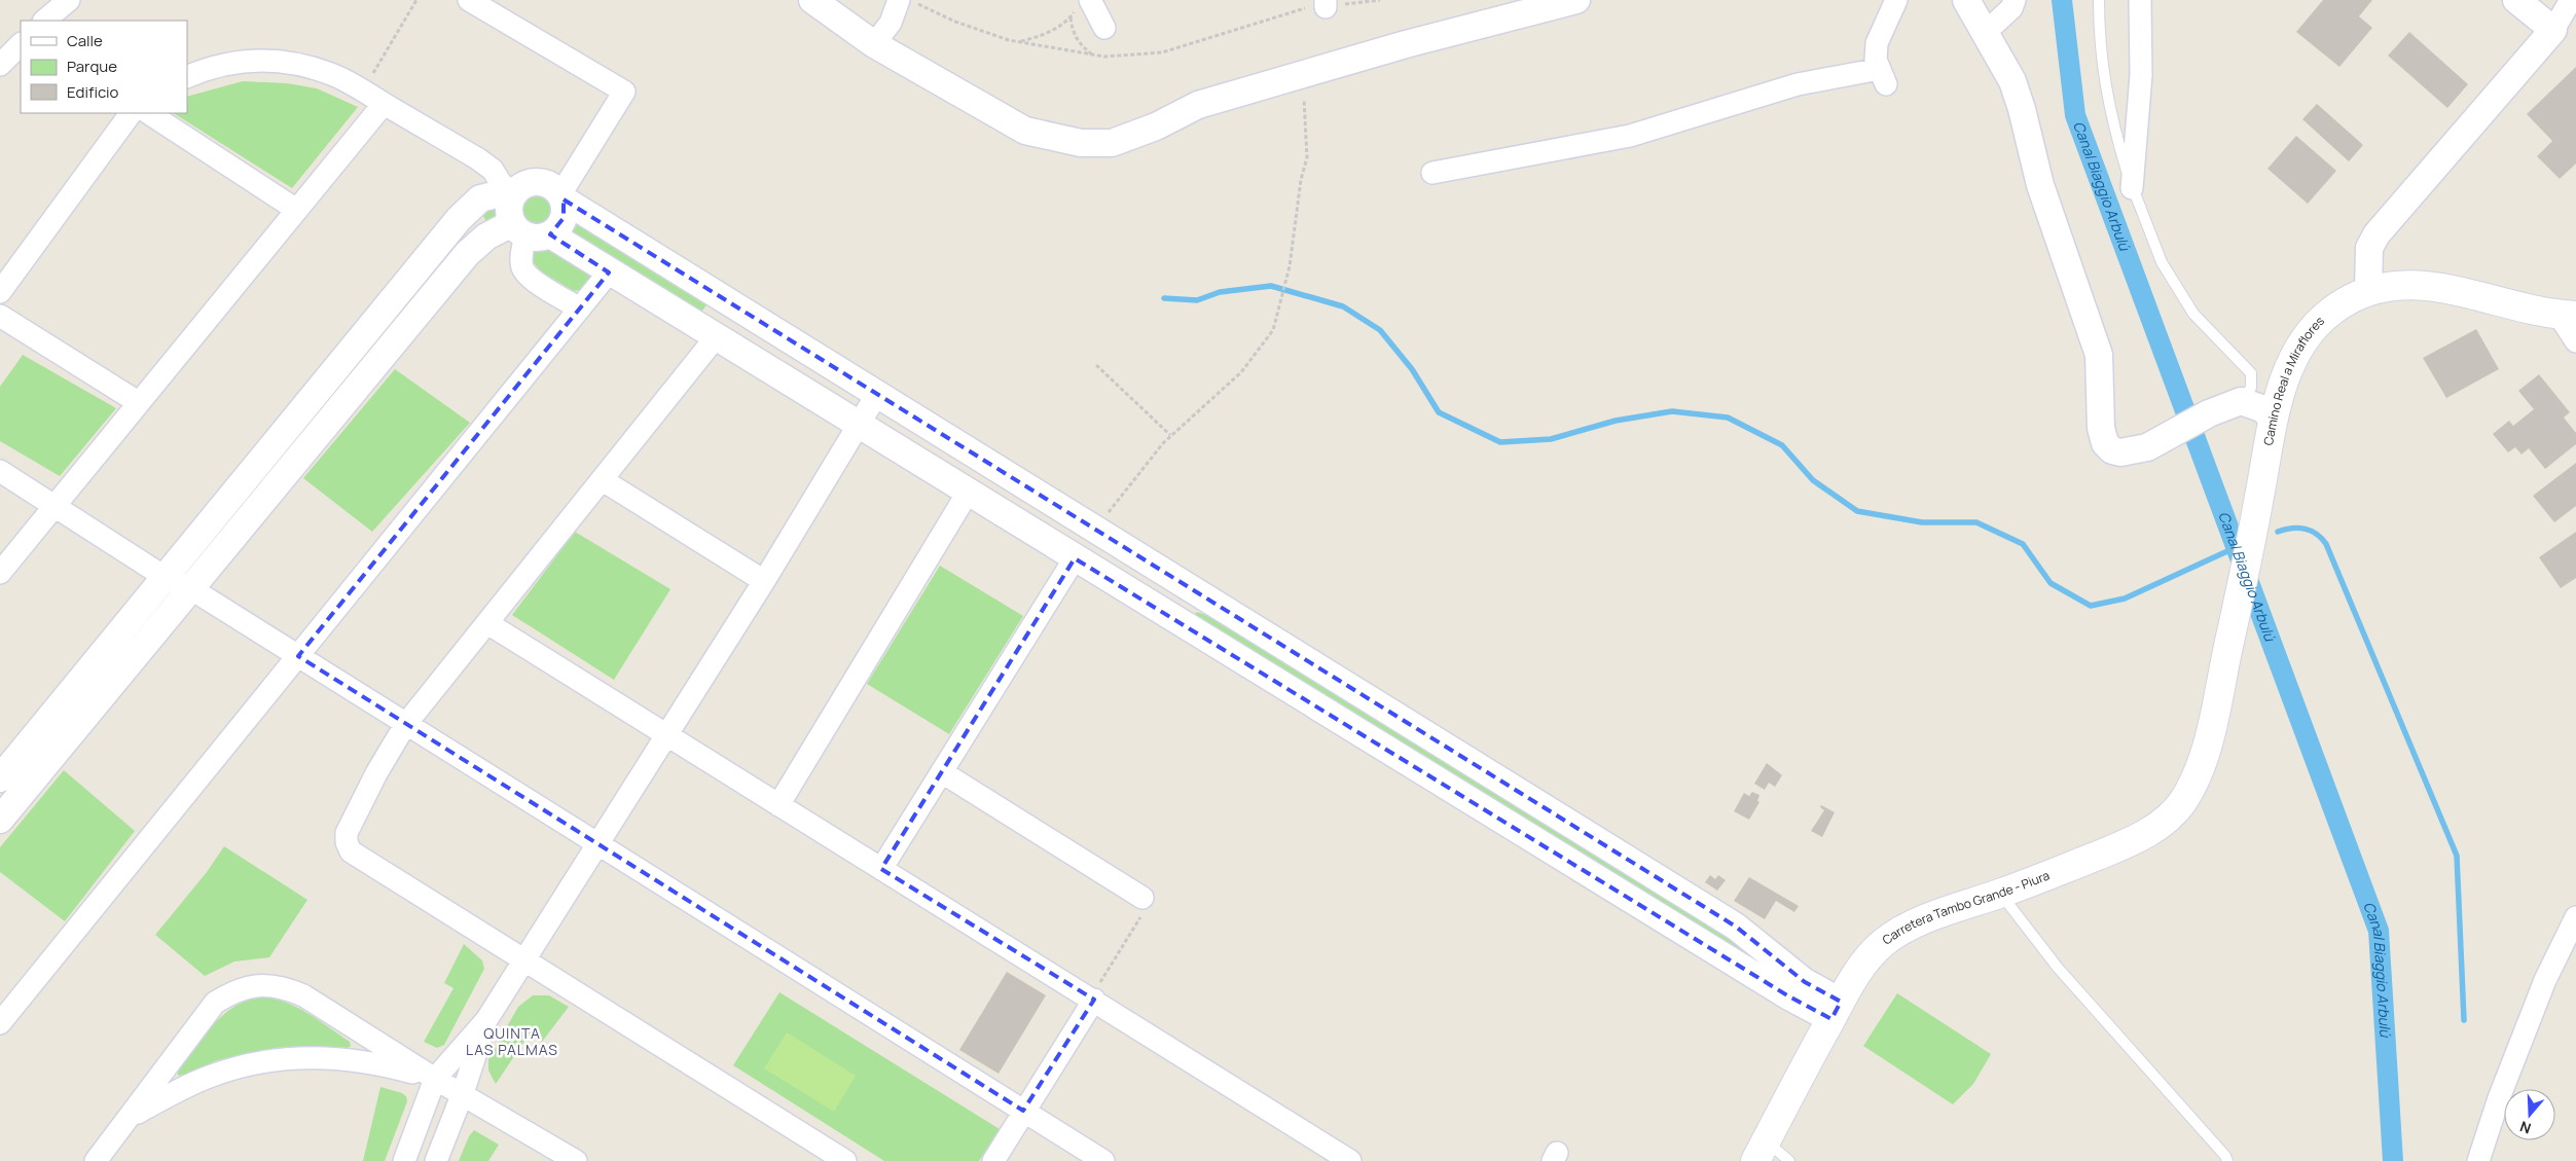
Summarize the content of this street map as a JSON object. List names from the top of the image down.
{
  "streets": {
    "main road": ["Camino Real a Miraflores", "Carretera Tambo Grande - Piura"]
  },
  "crossings": [
    ["Camino Real a Miraflores", "Carretera Tambo Grande - Piura"]
  ],
  "districts": ["QUINTA LAS PALMAS"],
  "water": ["Canal Biaggio Arbulú"],
  "legend": ["Calle", "Parque", "Edificio"],
  "north": "bottom"
}
